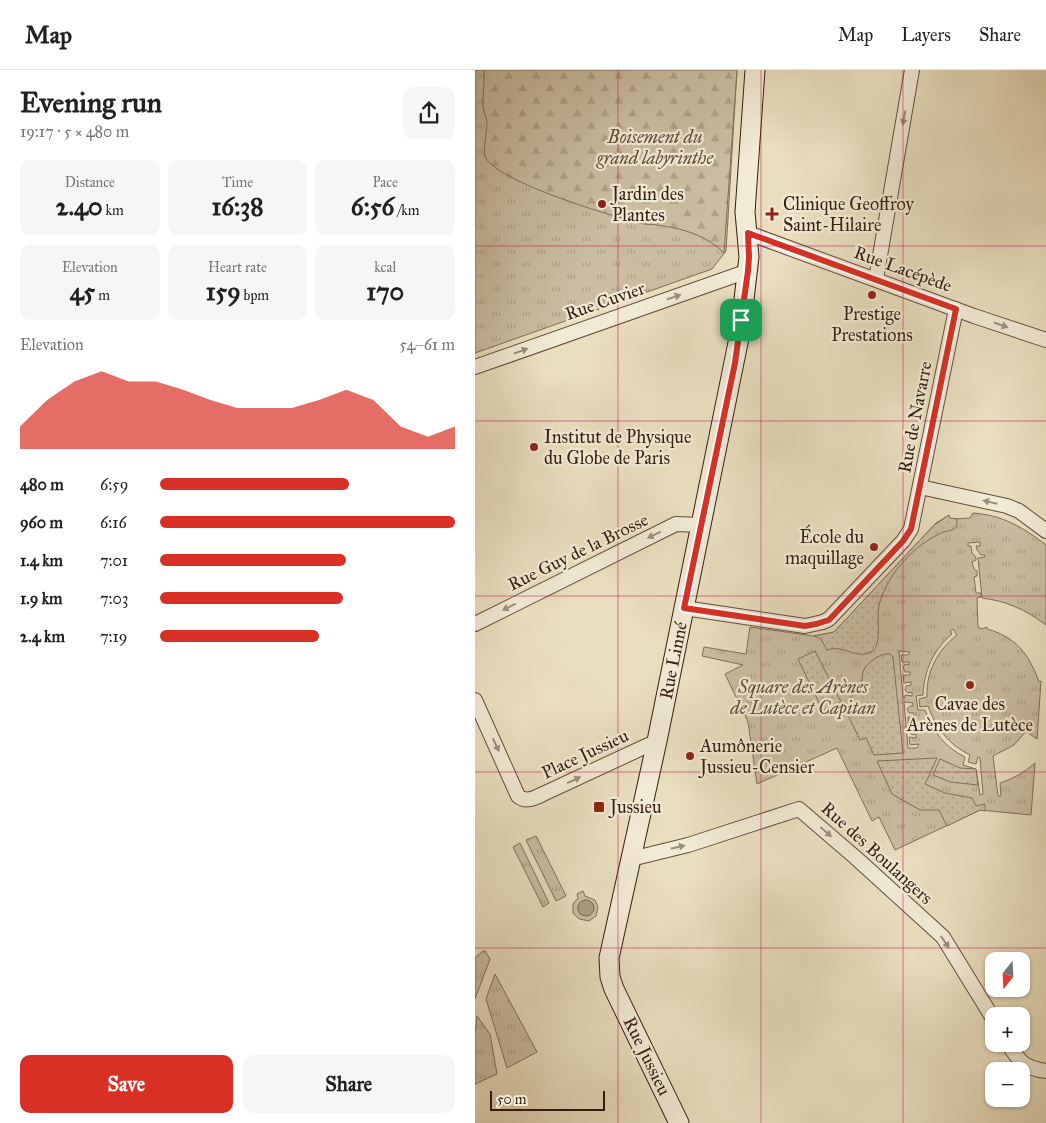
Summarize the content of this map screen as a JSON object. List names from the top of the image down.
{
  "streets": {
    "street": [
      "Rue Lacépède",
      "Rue Cuvier",
      "Rue de Navarre",
      "Rue Guy de la Brosse",
      "Rue Linné",
      "Place Jussieu",
      "Rue des Boulangers",
      "Rue Jussieu"
    ]
  },
  "crossings": [
    ["Rue Lacépède", "Rue de Navarre"],
    ["Rue Lacépède", "Rue Linné"],
    ["Rue Cuvier", "Rue Linné"],
    ["Rue Guy de la Brosse", "Rue Linné"],
    ["Rue Linné", "Place Jussieu"],
    ["Rue Linné", "Rue des Boulangers"],
    ["Rue Linné", "Rue Jussieu"]
  ],
  "one_way": [
    "Rue Cuvier",
    "Rue de Navarre",
    "Rue Guy de la Brosse",
    "Rue des Boulangers"
  ],
  "parks": ["Boisement du grand labyrinthe", "Square des Arènes de Lutèce et Capitan"],
  "places": {
    "other": [
      "Jardin des Plantes",
      "Prestige Prestations",
      "Institut de Physique du Globe de Paris",
      "École du maquillage",
      "Cavae des Arènes de Lutèce",
      "Aumônerie Jussieu-Censier"
    ],
    "health": ["Clinique Geoffroy Saint-Hilaire"],
    "transit": ["Jussieu"]
  },
  "scale_bar": "50 m",
  "north": "bottom",
  "page": {
    "header": "Map",
    "nav": ["Map", "Layers", "Share"],
    "heading": ["Evening run", "19:17 · 5 × 480 m"],
    "stats": [
      ["Distance", "2.40 km"],
      ["Time", "16:38"],
      ["Pace", "6:56 /km"],
      ["Elevation", "45 m"],
      ["Heart rate", "159 bpm"],
      ["kcal", "170"]
    ],
    "chart": ["Elevation", "54–61 m"],
    "list": [
      {
        "name": "480 m",
        "note": "6:59"
      },
      {
        "name": "960 m",
        "note": "6:16"
      },
      {
        "name": "1.4 km",
        "note": "7:01"
      },
      {
        "name": "1.9 km",
        "note": "7:03"
      },
      {
        "name": "2.4 km",
        "note": "7:19"
      }
    ],
    "map_buttons": ["+", "−"],
    "buttons": ["Save", "Share"],
    "scale": "50 m"
  }
}
